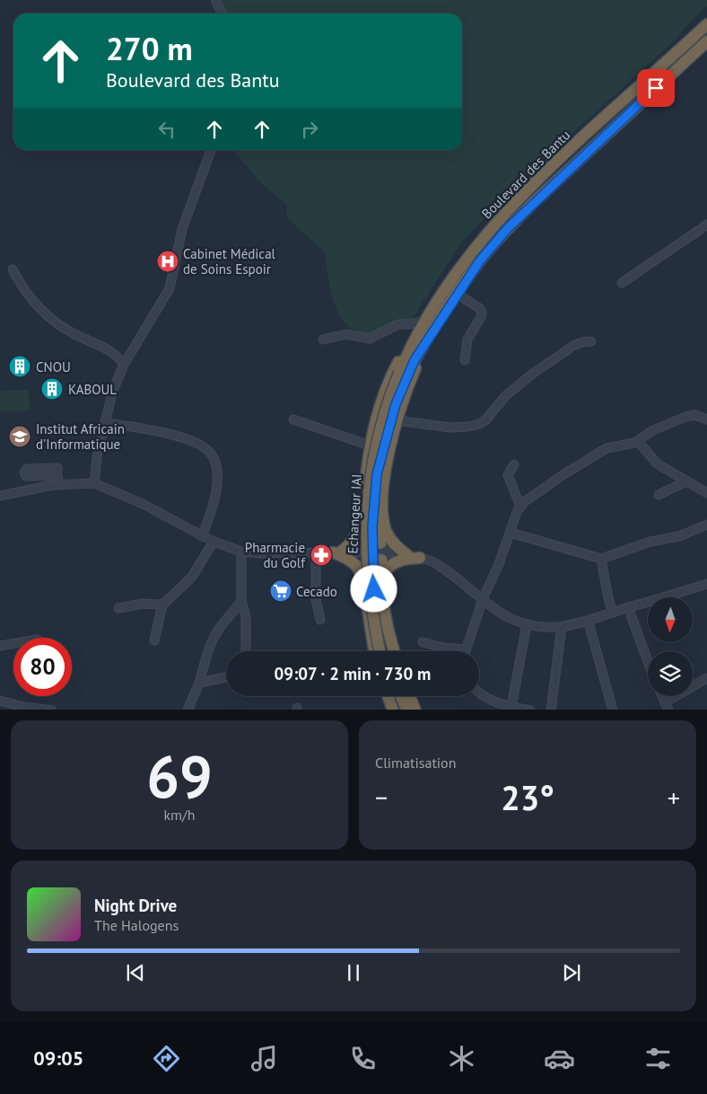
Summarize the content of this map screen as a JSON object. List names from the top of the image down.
{
  "streets": {
    "highway": ["Boulevard des Bantu", "Echangeur IAI"]
  },
  "crossings": [
    ["Boulevard des Bantu", "Echangeur IAI"]
  ],
  "places": {
    "hospital": ["Cabinet Médical de Soins Espoir"],
    "building": ["CNOU", "KABOUL"],
    "school or university": ["Institut Africain d'Informatique"],
    "pharmacy": ["Pharmacie du Golf"],
    "supermarket": ["Cecado"]
  },
  "north": "bottom",
  "page": {
    "turn": ["270 m", "Boulevard des Bantu"],
    "limit": "80",
    "trip": "09:07 · 2 min · 730 m",
    "tile": [
      ["69", "km/h"],
      "Climatisation"
    ],
    "heat": ["−", "23°", "+"],
    "song": ["Night Drive", "The Halogens"],
    "tabs": "09:05"
  }
}
